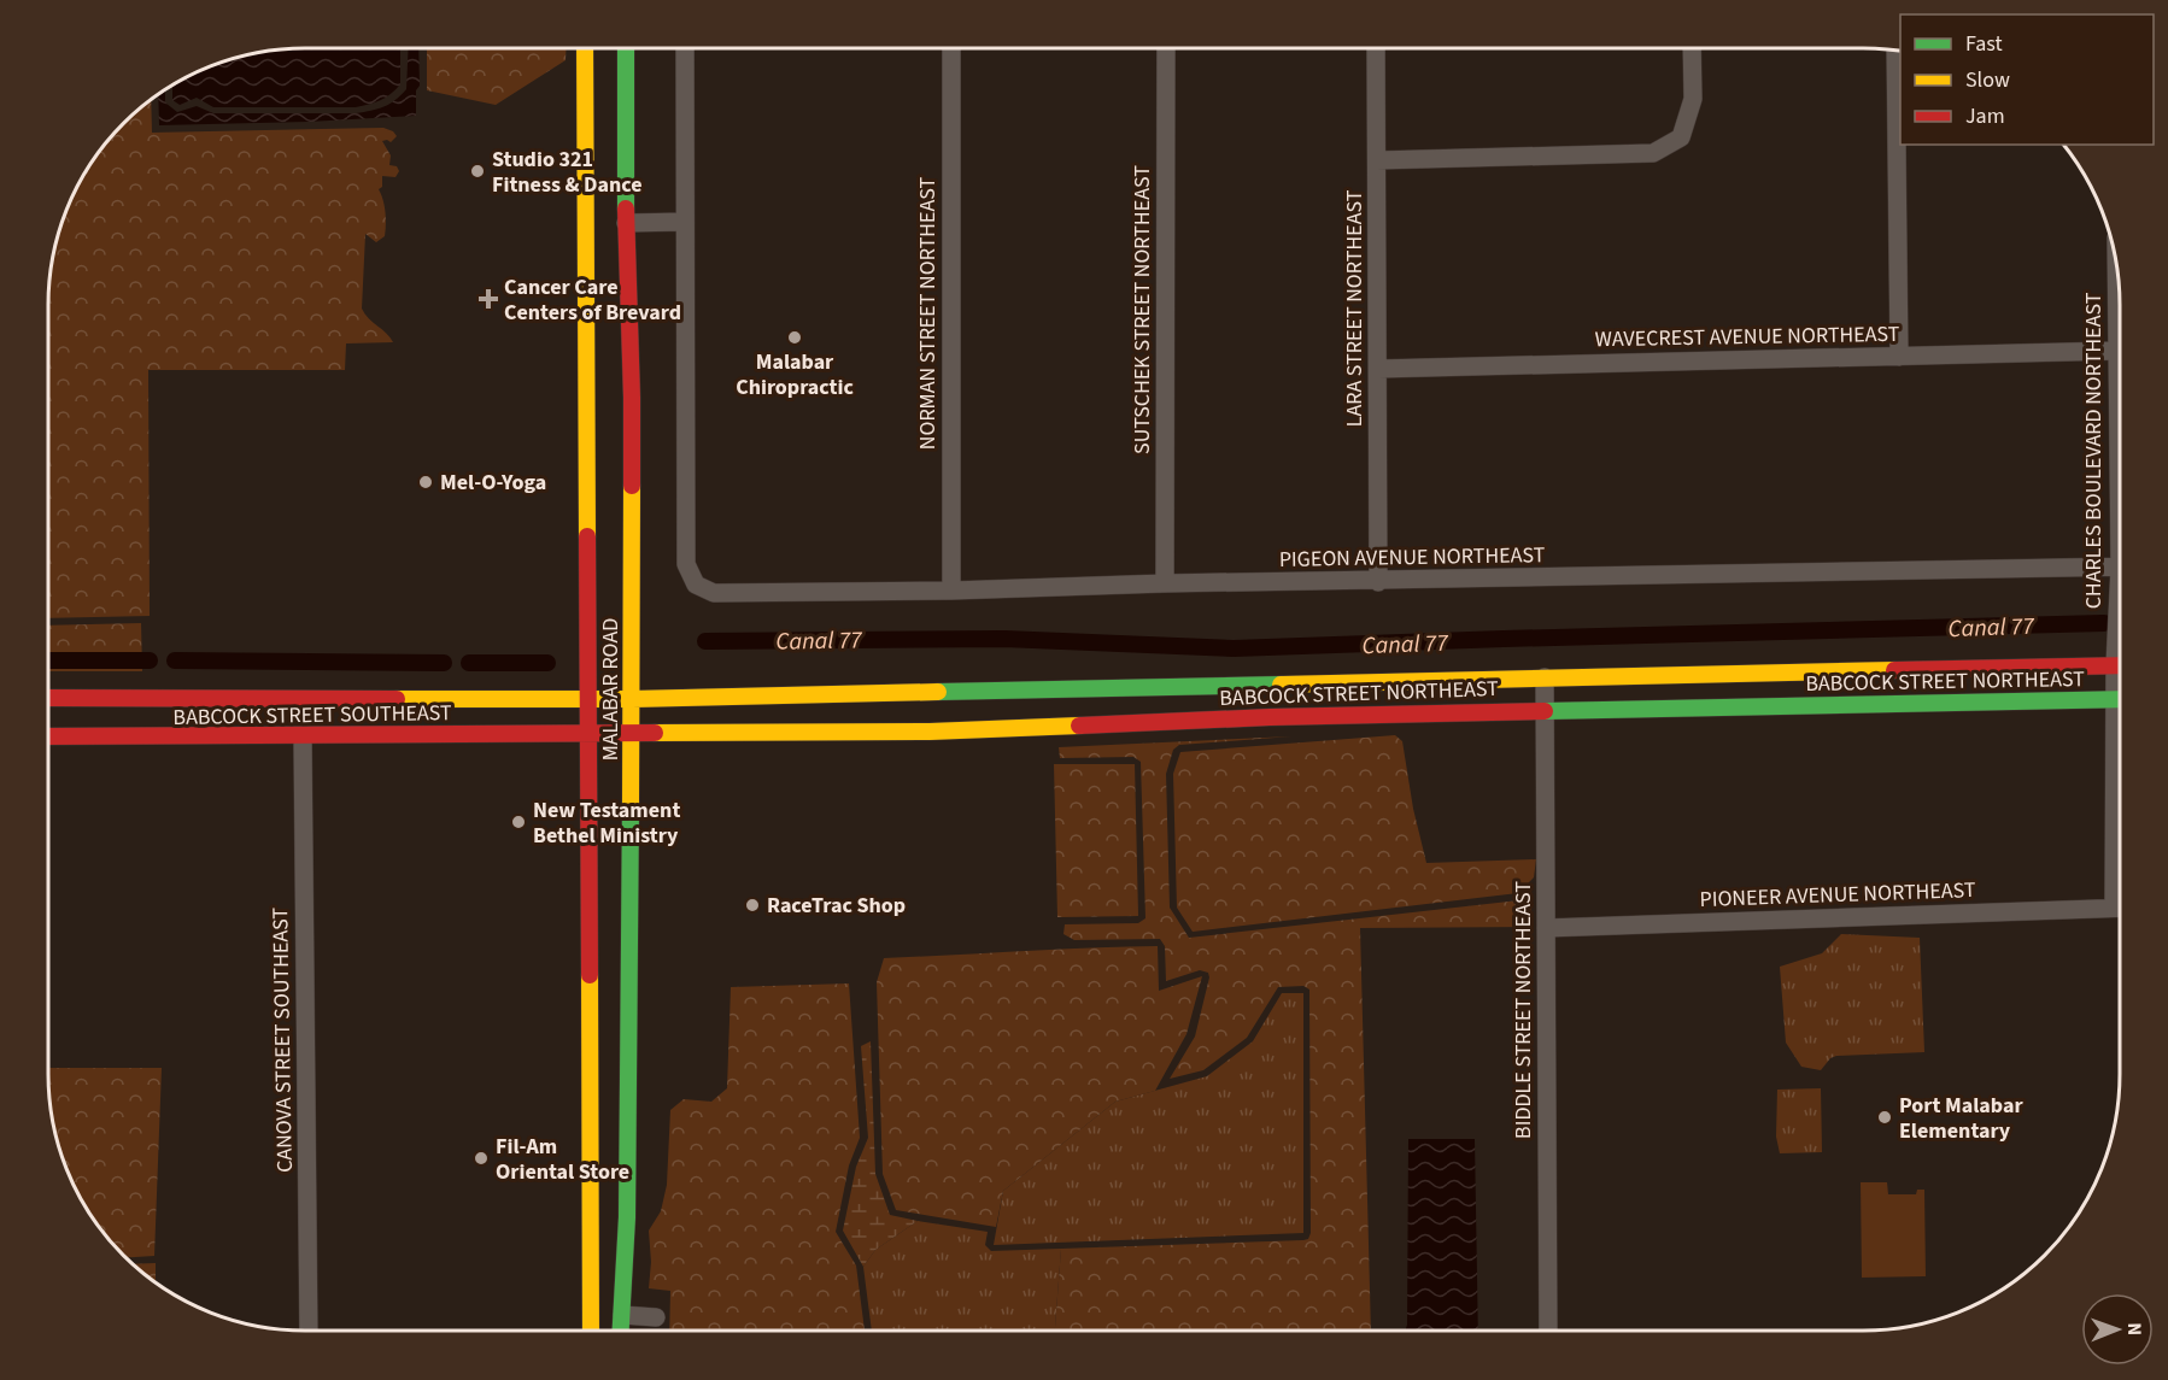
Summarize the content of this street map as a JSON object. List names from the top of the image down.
{
  "streets": {
    "main road": ["BABCOCK STREET NORTHEAST", "MALABAR ROAD", "BABCOCK STREET SOUTHEAST"],
    "street": [
      "LARA STREET NORTHEAST",
      "SUTSCHEK STREET NORTHEAST",
      "NORMAN STREET NORTHEAST",
      "WAVECREST AVENUE NORTHEAST",
      "CHARLES BOULEVARD NORTHEAST",
      "PIGEON AVENUE NORTHEAST",
      "PIONEER AVENUE NORTHEAST",
      "BIDDLE STREET NORTHEAST",
      "CANOVA STREET SOUTHEAST"
    ]
  },
  "crossings": [
    ["LARA STREET NORTHEAST", "WAVECREST AVENUE NORTHEAST"],
    ["LARA STREET NORTHEAST", "PIGEON AVENUE NORTHEAST"],
    ["SUTSCHEK STREET NORTHEAST", "PIGEON AVENUE NORTHEAST"],
    ["NORMAN STREET NORTHEAST", "PIGEON AVENUE NORTHEAST"],
    ["WAVECREST AVENUE NORTHEAST", "CHARLES BOULEVARD NORTHEAST"],
    ["BABCOCK STREET NORTHEAST", "MALABAR ROAD"],
    ["BABCOCK STREET NORTHEAST", "BABCOCK STREET SOUTHEAST"],
    ["BABCOCK STREET NORTHEAST", "BIDDLE STREET NORTHEAST"],
    ["MALABAR ROAD", "BABCOCK STREET SOUTHEAST"],
    ["BABCOCK STREET SOUTHEAST", "CANOVA STREET SOUTHEAST"],
    ["PIONEER AVENUE NORTHEAST", "BIDDLE STREET NORTHEAST"]
  ],
  "water": ["Canal 77"],
  "places": {
    "other": [
      "Studio 321 Fitness & Dance",
      "Malabar Chiropractic",
      "Mel-O-Yoga",
      "New Testament Bethel Ministry",
      "RaceTrac Shop",
      "Port Malabar Elementary",
      "Fil-Am Oriental Store"
    ],
    "health": ["Cancer Care Centers of Brevard"]
  },
  "legend": ["Fast", "Slow", "Jam"],
  "north": "right"
}
